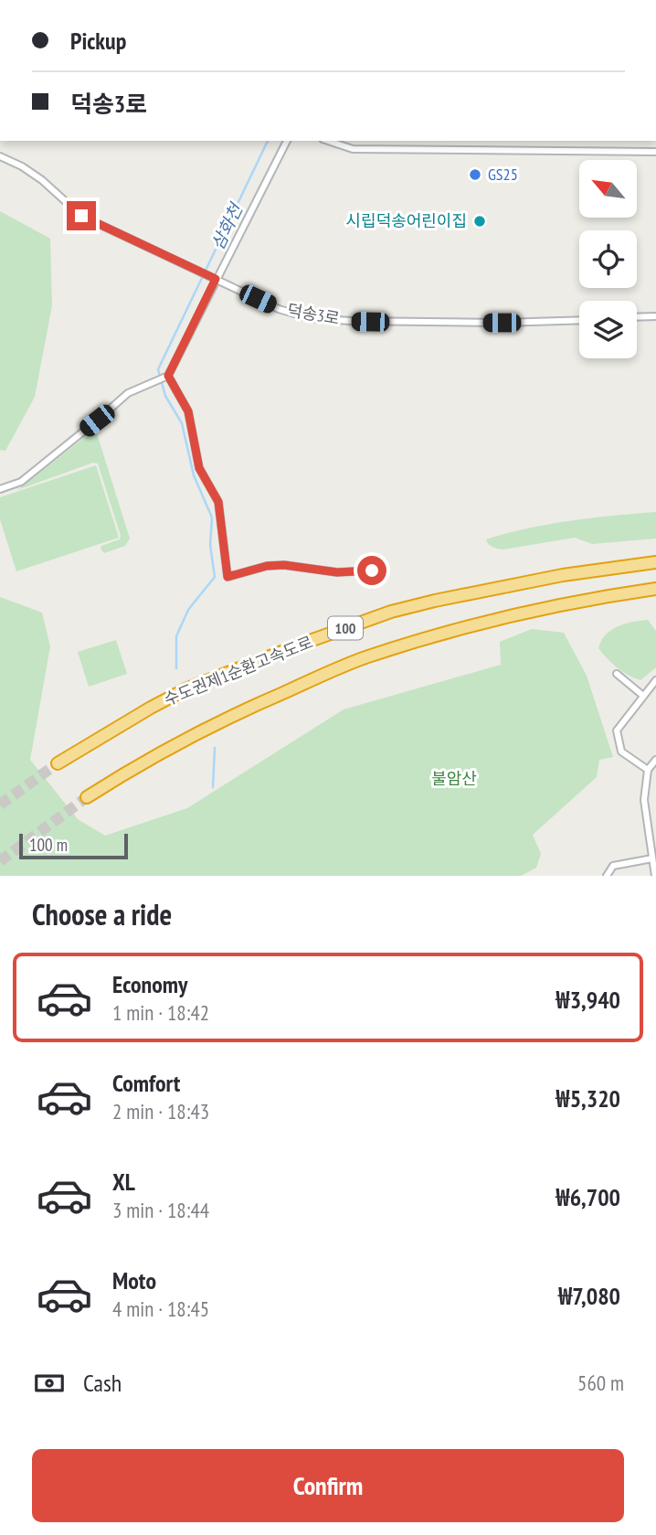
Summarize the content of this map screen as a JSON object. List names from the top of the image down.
{
  "streets": {
    "highway": ["100", "수도권제1순환고속도로"],
    "street": ["덕송3로"]
  },
  "water": ["삼화천"],
  "parks": ["불암산"],
  "places": ["GS25", "시립덕송어린이집"],
  "scale_bar": "100 m",
  "north": "top left",
  "page": {
    "banner": ["Pickup", "덕송3로"],
    "scale": "100 m",
    "heading": "Choose a ride",
    "list": [
      {
        "name": "Economy",
        "note": "1 min · 18:42",
        "value": "₩3,940"
      },
      {
        "name": "Comfort",
        "note": "2 min · 18:43",
        "value": "₩5,320"
      },
      {
        "name": "XL",
        "note": "3 min · 18:44",
        "value": "₩6,700"
      },
      {
        "name": "Moto",
        "note": "4 min · 18:45",
        "value": "₩7,080"
      }
    ],
    "pay": ["Cash", "560 m"],
    "buttons": "Confirm"
  }
}
